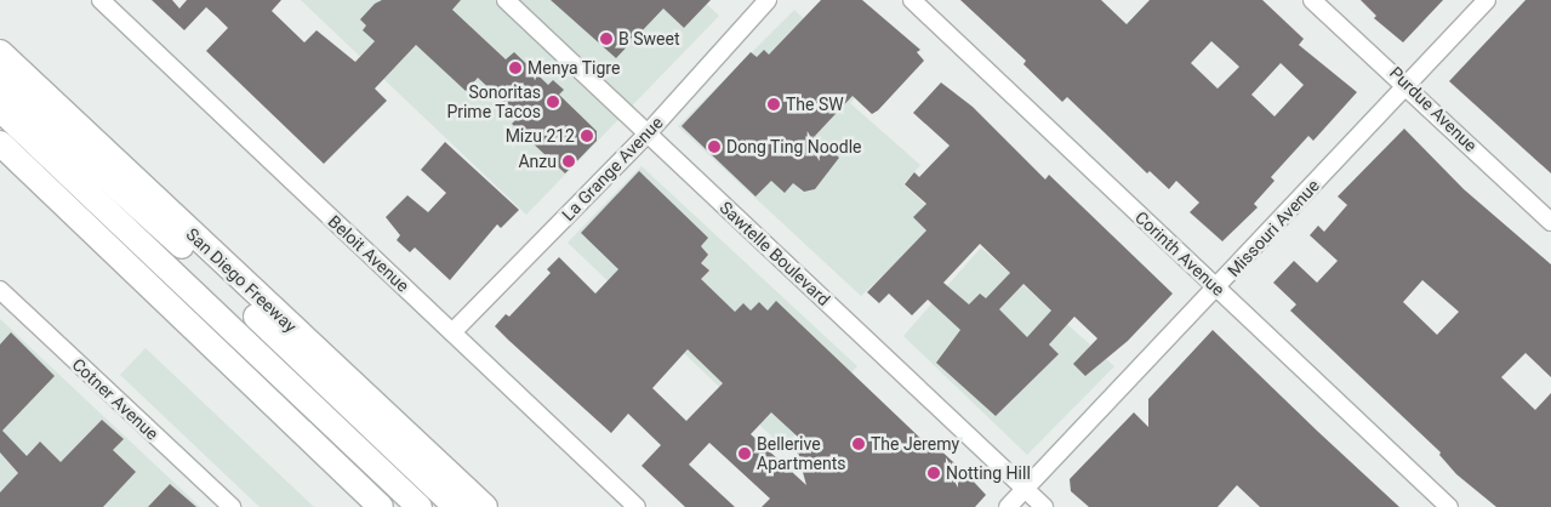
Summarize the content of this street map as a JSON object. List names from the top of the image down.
{
  "streets": {
    "highway": ["San Diego Freeway"],
    "street": [
      "Purdue Avenue",
      "La Grange Avenue",
      "Missouri Avenue",
      "Beloit Avenue",
      "Sawtelle Boulevard",
      "Corinth Avenue",
      "Cotner Avenue"
    ]
  },
  "crossings": [
    ["Purdue Avenue", "Missouri Avenue"],
    ["La Grange Avenue", "Beloit Avenue"],
    ["La Grange Avenue", "Sawtelle Boulevard"],
    ["Missouri Avenue", "Sawtelle Boulevard"],
    ["Missouri Avenue", "Corinth Avenue"]
  ],
  "places": [
    "B Sweet",
    "Menya Tigre",
    "Sonoritas Prime Tacos",
    "The SW",
    "Mizu 212",
    "Dong Ting Noodle",
    "Anzu",
    "The Jeremy",
    "Bellerive Apartments",
    "Notting Hill"
  ]
}
